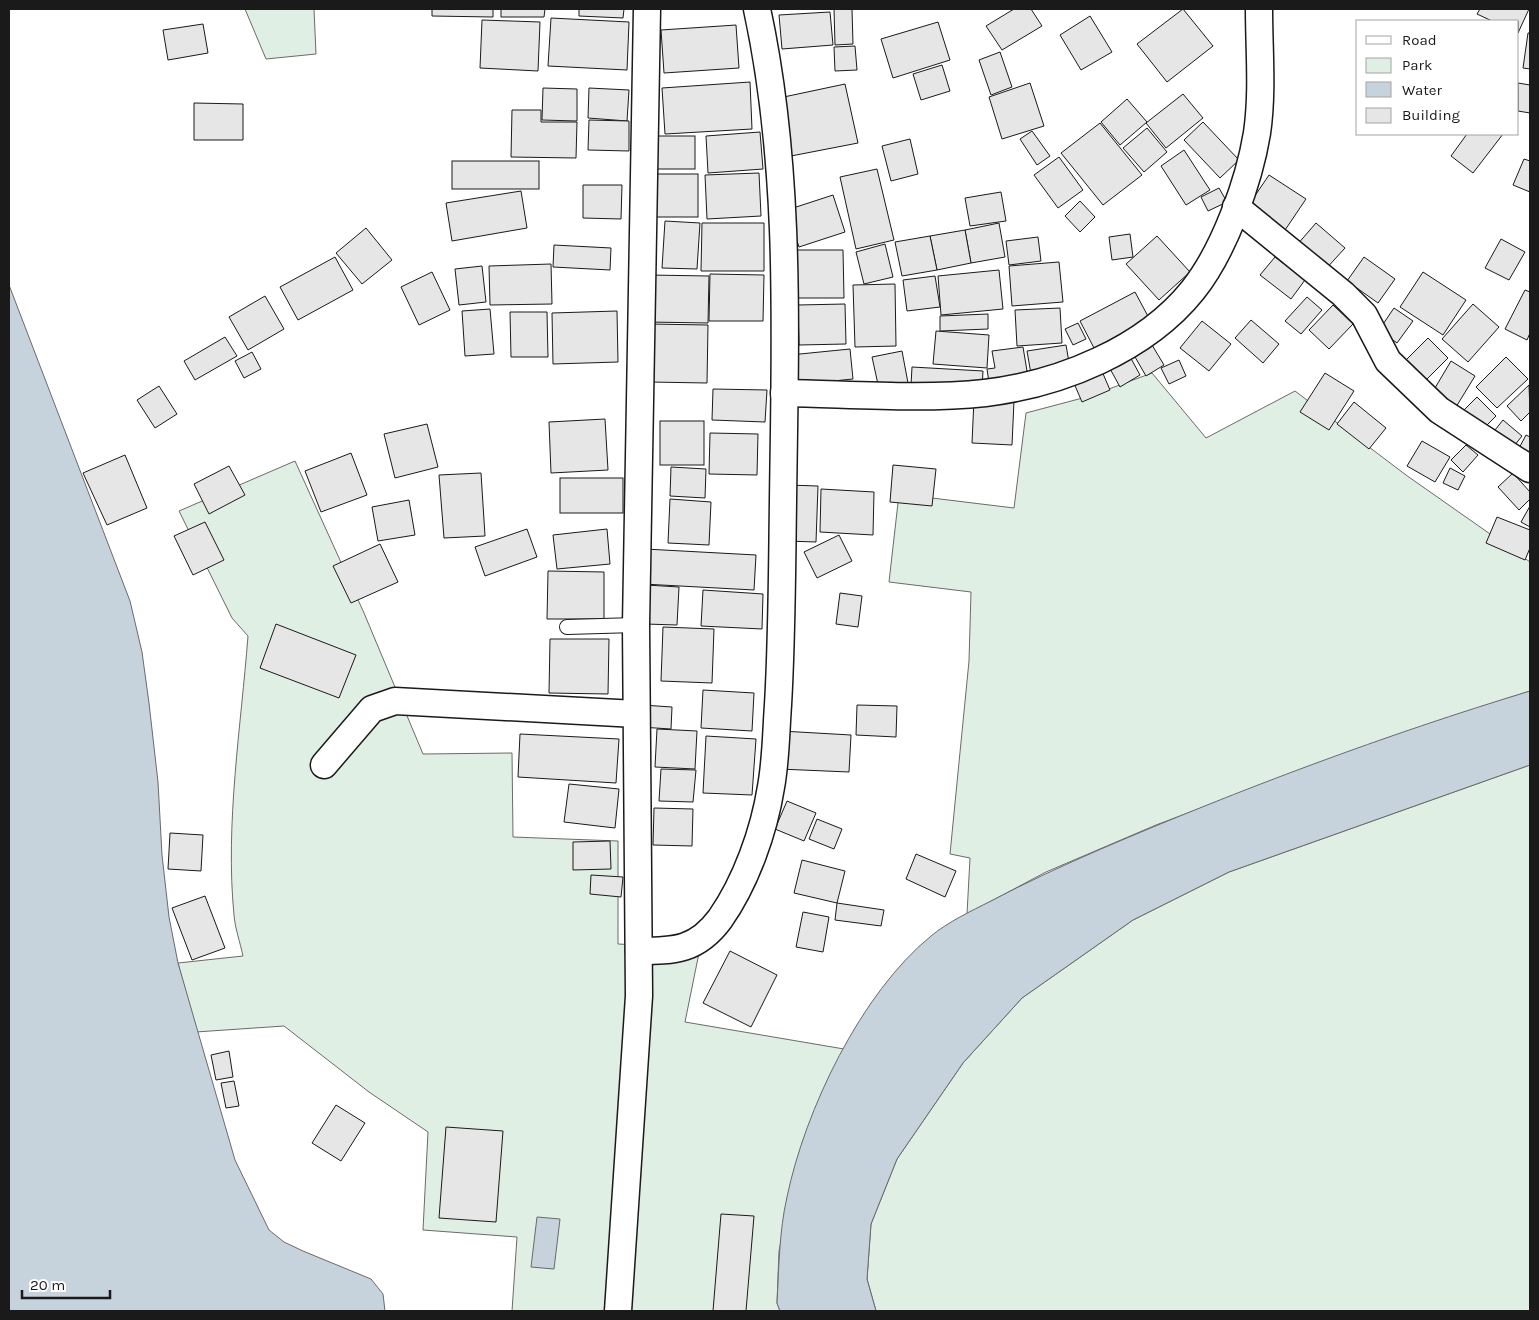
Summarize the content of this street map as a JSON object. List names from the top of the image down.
{
  "legend": [
    "Road",
    "Park",
    "Water",
    "Building"
  ],
  "scale_bar": "20 m"
}
